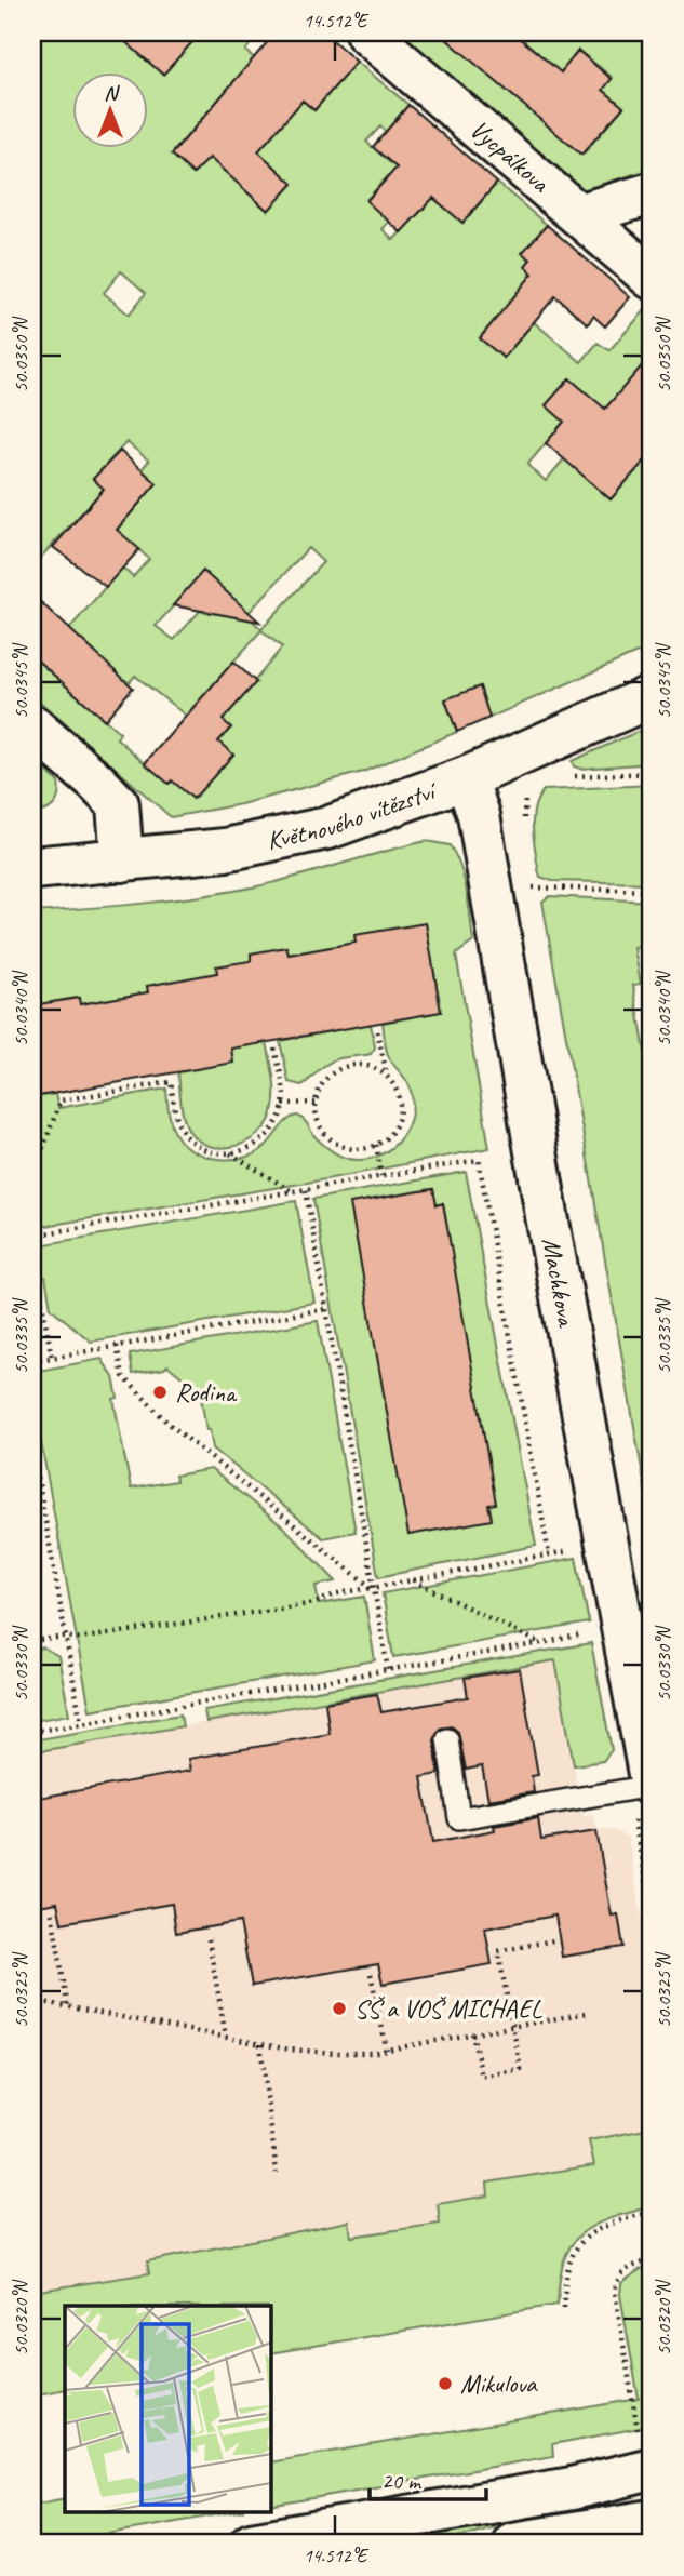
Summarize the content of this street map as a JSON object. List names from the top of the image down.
{
  "streets": {
    "street": ["Vycpálkova", "Květnového vítězství", "Machkova"]
  },
  "crossings": [
    ["Květnového vítězství", "Machkova"]
  ],
  "places": ["Rodina", "SŠ a VOŠ MICHAEL", "Mikulova"],
  "scale_bar": "20 m",
  "north": "top",
  "coordinates": [
    "14.512°E",
    "50.0350°N",
    "50.0345°N",
    "50.0340°N",
    "50.0335°N",
    "50.0330°N",
    "50.0325°N",
    "50.0320°N"
  ]
}
